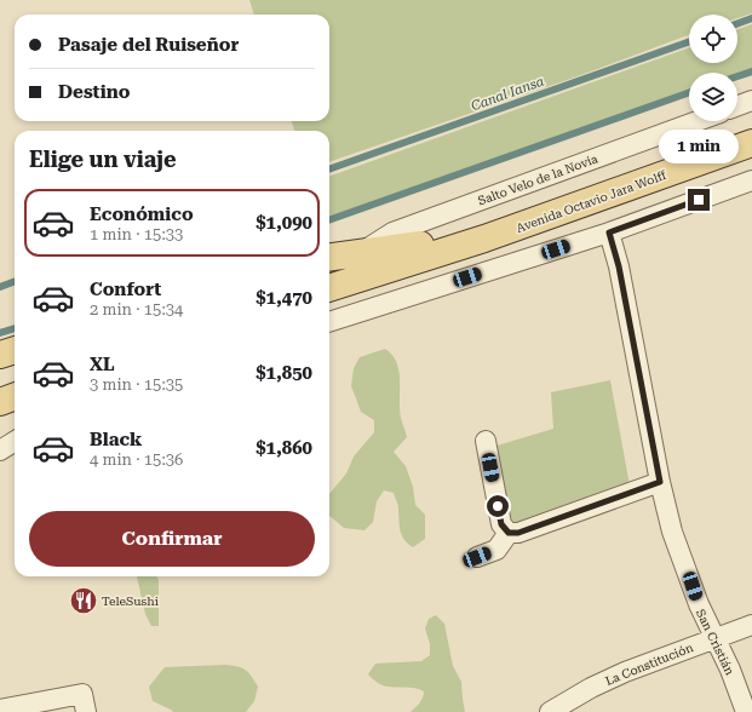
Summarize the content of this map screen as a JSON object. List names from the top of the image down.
{
  "streets": {
    "main road": ["Avenida Octavio Jara Wolff"],
    "street": ["Salto Velo de la Novia", "San Cristián", "La Constitución"]
  },
  "crossings": [
    ["Salto Velo de la Novia", "Avenida Octavio Jara Wolff"],
    ["San Cristián", "La Constitución"]
  ],
  "water": ["Canal Iansa"],
  "places": {
    "restaurant": ["TeleSushi"]
  },
  "page": {
    "banner": ["Pasaje del Ruiseñor", "Destino"],
    "bubble": "1 min",
    "heading": "Elige un viaje",
    "list": [
      {
        "name": "Económico",
        "note": "1 min · 15:33",
        "value": "$1,090"
      },
      {
        "name": "Confort",
        "note": "2 min · 15:34",
        "value": "$1,470"
      },
      {
        "name": "XL",
        "note": "3 min · 15:35",
        "value": "$1,850"
      },
      {
        "name": "Black",
        "note": "4 min · 15:36",
        "value": "$1,860"
      }
    ],
    "buttons": "Confirmar"
  }
}
